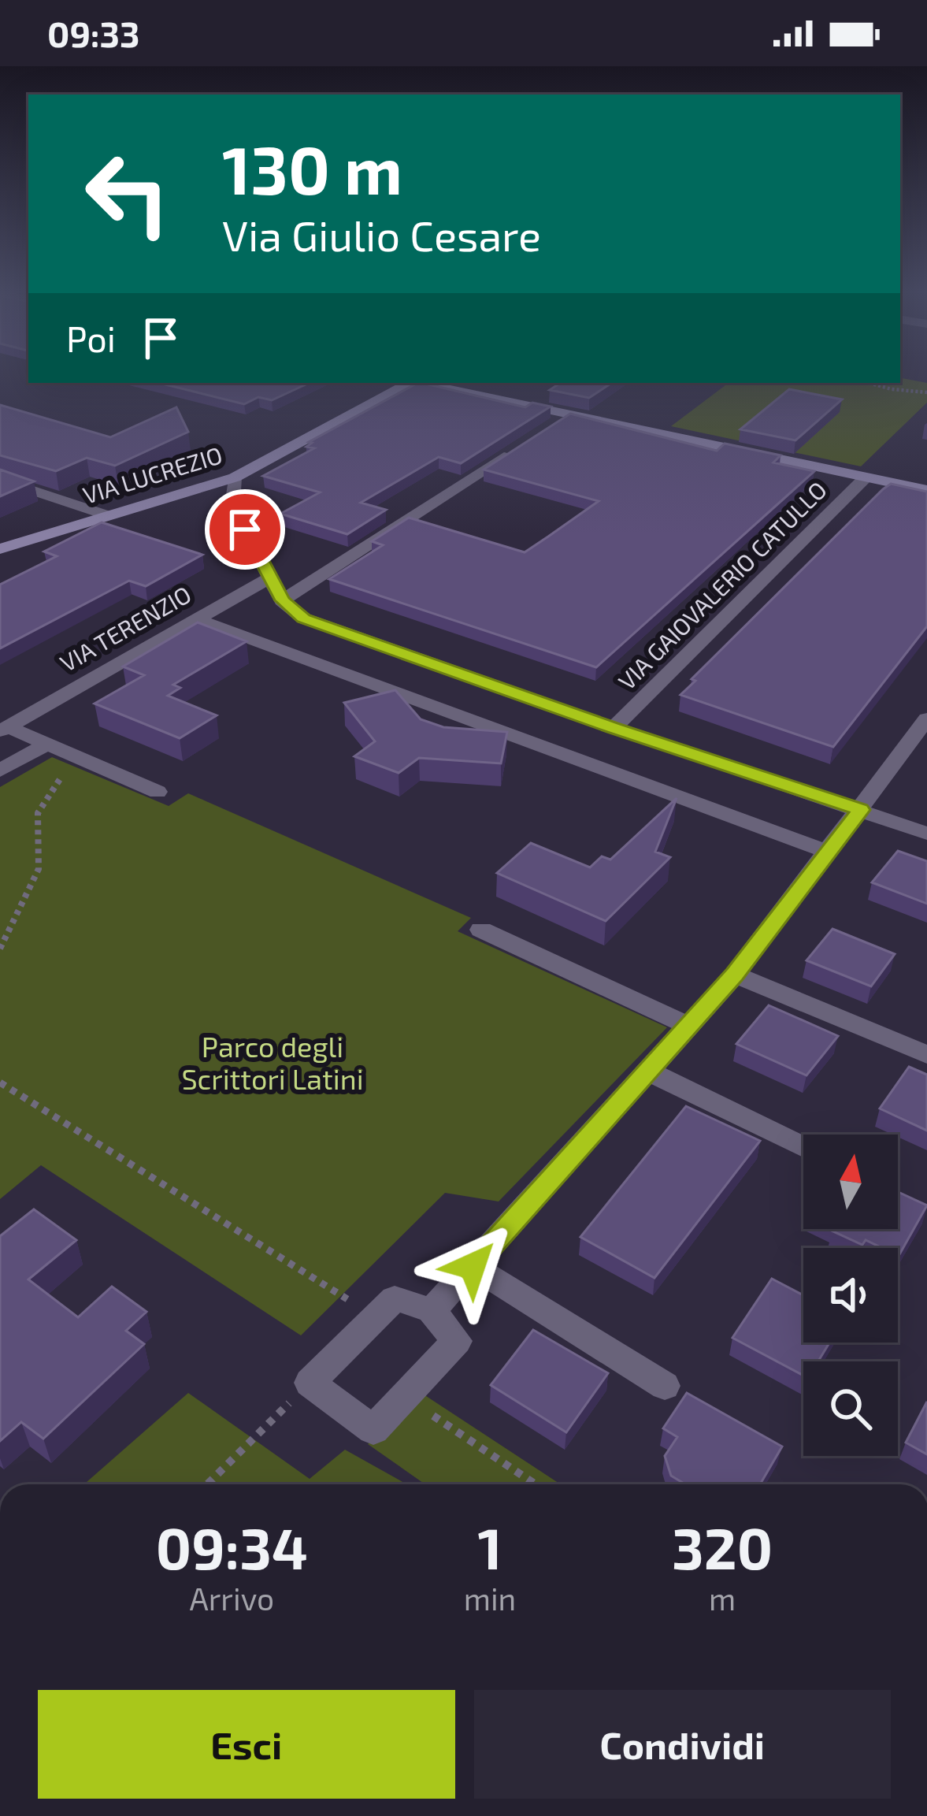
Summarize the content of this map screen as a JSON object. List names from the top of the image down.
{
  "streets": {
    "street": ["VIA LUCREZIO", "VIA GAIOVALERIO CATULLO", "VIA TERENZIO"]
  },
  "parks": ["Parco degli Scrittori Latini"],
  "north": "top",
  "page": {
    "status": "09:33",
    "turn": ["130 m", "Via Giulio Cesare"],
    "then": "Poi",
    "eta": [
      "09:34",
      "Arrivo",
      "1",
      "min",
      "320",
      "m"
    ],
    "buttons": ["Esci", "Condividi"]
  }
}
